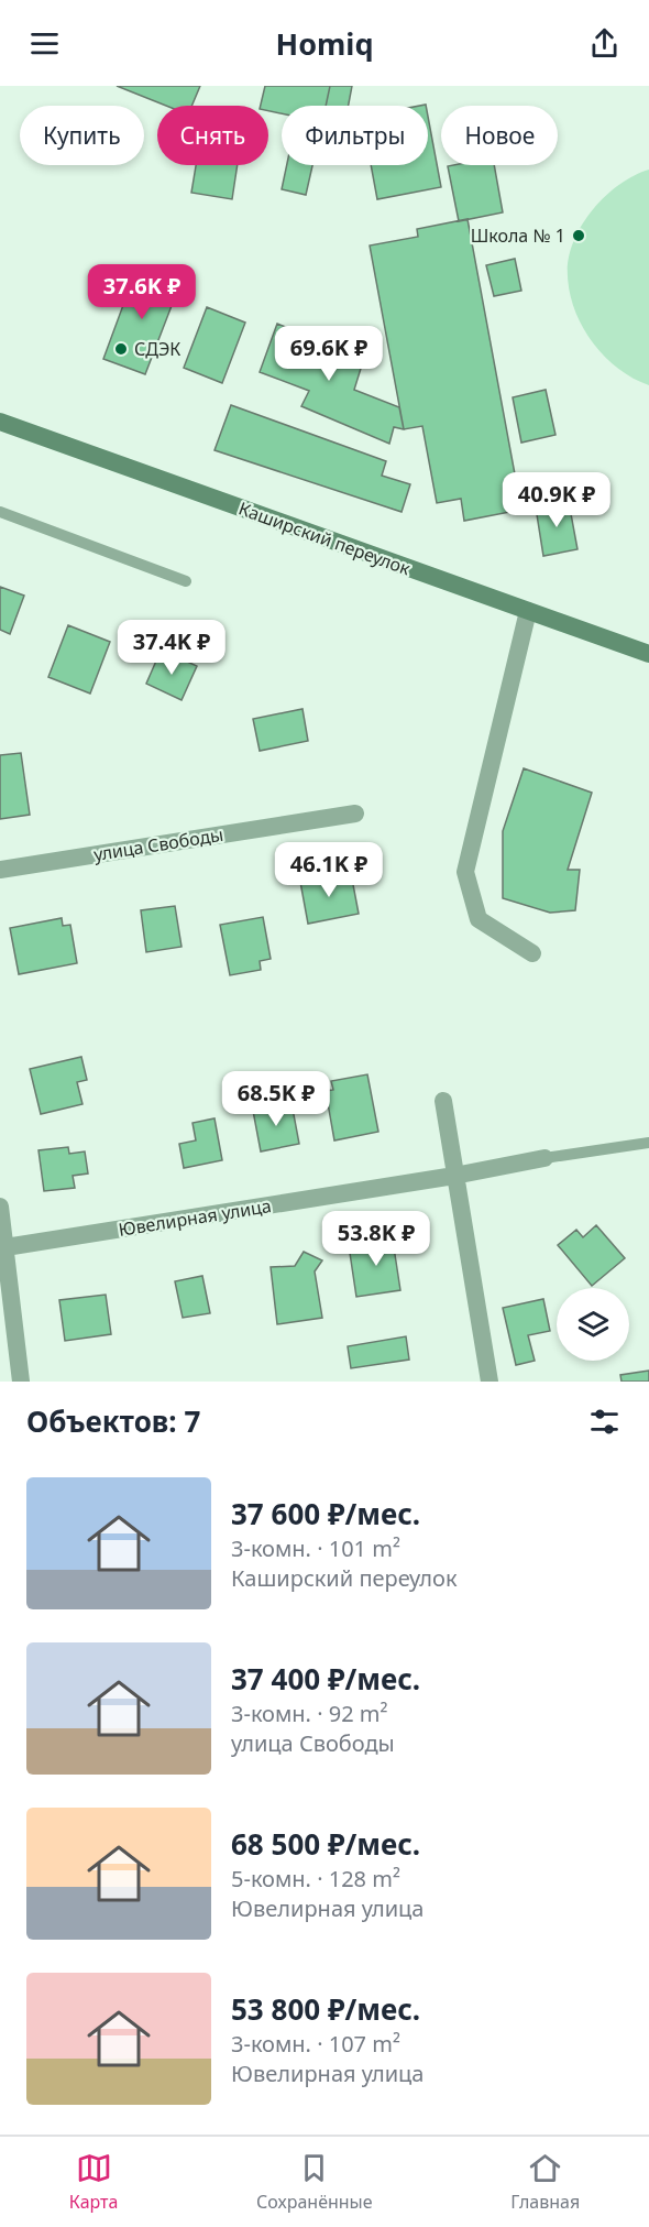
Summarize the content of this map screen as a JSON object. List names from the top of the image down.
{
  "streets": {
    "main road": ["Каширский переулок"],
    "street": ["улица Свободы", "Ювелирная улица"]
  },
  "places": ["Школа № 1", "СДЭК"],
  "page": {
    "header": "Homiq",
    "chip": [
      "Купить",
      "Снять",
      "Фильтры",
      "Новое"
    ],
    "price": [
      "37.6K ₽",
      "69.6K ₽",
      "40.9K ₽",
      "37.4K ₽",
      "46.1K ₽",
      "68.5K ₽",
      "53.8K ₽"
    ],
    "heading": "Объектов: 7",
    "list": [
      {
        "name": "37 600 ₽/мес.",
        "note": "3-комн. · 101 m² · Каширский переулок"
      },
      {
        "name": "37 400 ₽/мес.",
        "note": "3-комн. · 92 m² · улица Свободы"
      },
      {
        "name": "68 500 ₽/мес.",
        "note": "5-комн. · 128 m² · Ювелирная улица"
      },
      {
        "name": "53 800 ₽/мес.",
        "note": "3-комн. · 107 m² · Ювелирная улица"
      }
    ],
    "tabs": ["Карта", "Сохранённые", "Главная"]
  }
}
